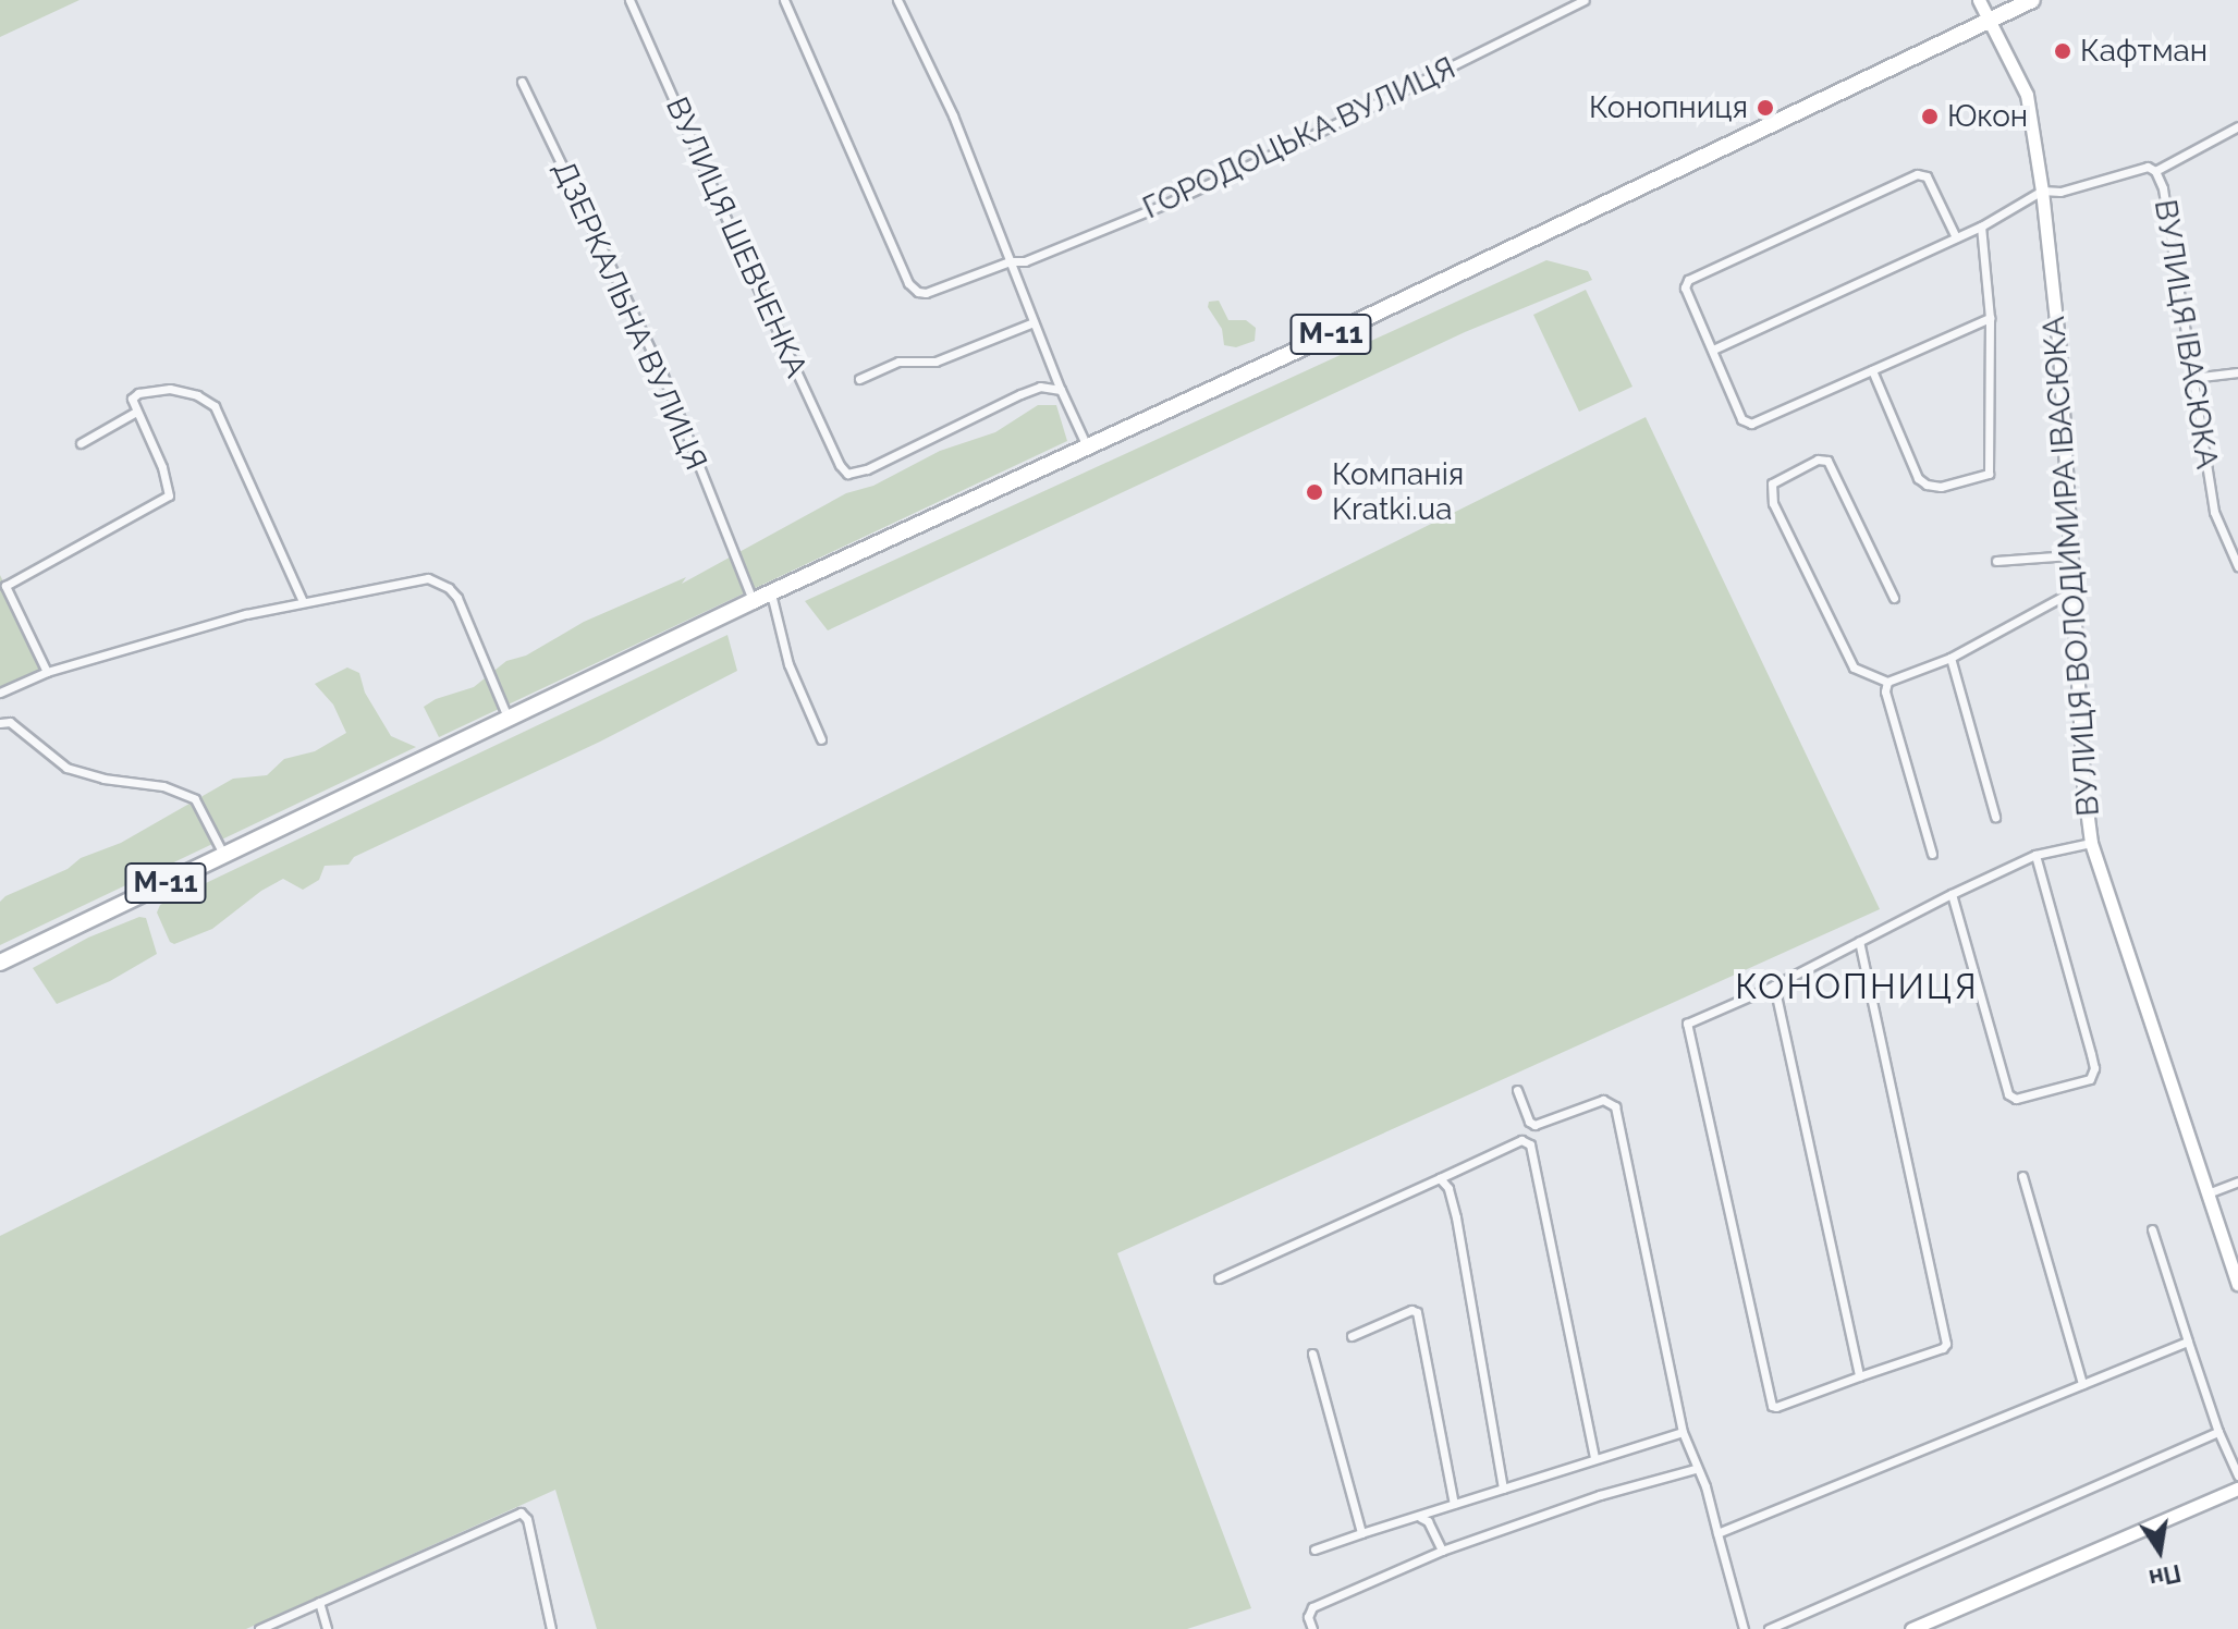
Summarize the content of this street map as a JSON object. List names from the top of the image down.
{
  "streets": {
    "highway": ["М-11"],
    "street": [
      "ГОРОДОЦЬКА ВУЛИЦЯ",
      "ВУЛИЦЯ ШЕВЧЕНКА",
      "ДЗЕРКАЛЬНА ВУЛИЦЯ",
      "ВУЛИЦЯ ІВАСЮКА",
      "ВУЛИЦЯ ВОЛОДИМИРА ІВАСЮКА"
    ]
  },
  "crossings": [
    ["ДЗЕРКАЛЬНА ВУЛИЦЯ", "М-11"],
    ["М-11", "ВУЛИЦЯ ВОЛОДИМИРА ІВАСЮКА"],
    ["ВУЛИЦЯ ІВАСЮКА", "ВУЛИЦЯ ВОЛОДИМИРА ІВАСЮКА"]
  ],
  "districts": ["КОНОПНИЦЯ"],
  "places": [
    "Кафтман",
    "Конопниця",
    "Юкон",
    "Компанія Kratki.ua"
  ],
  "north": "bottom"
}
